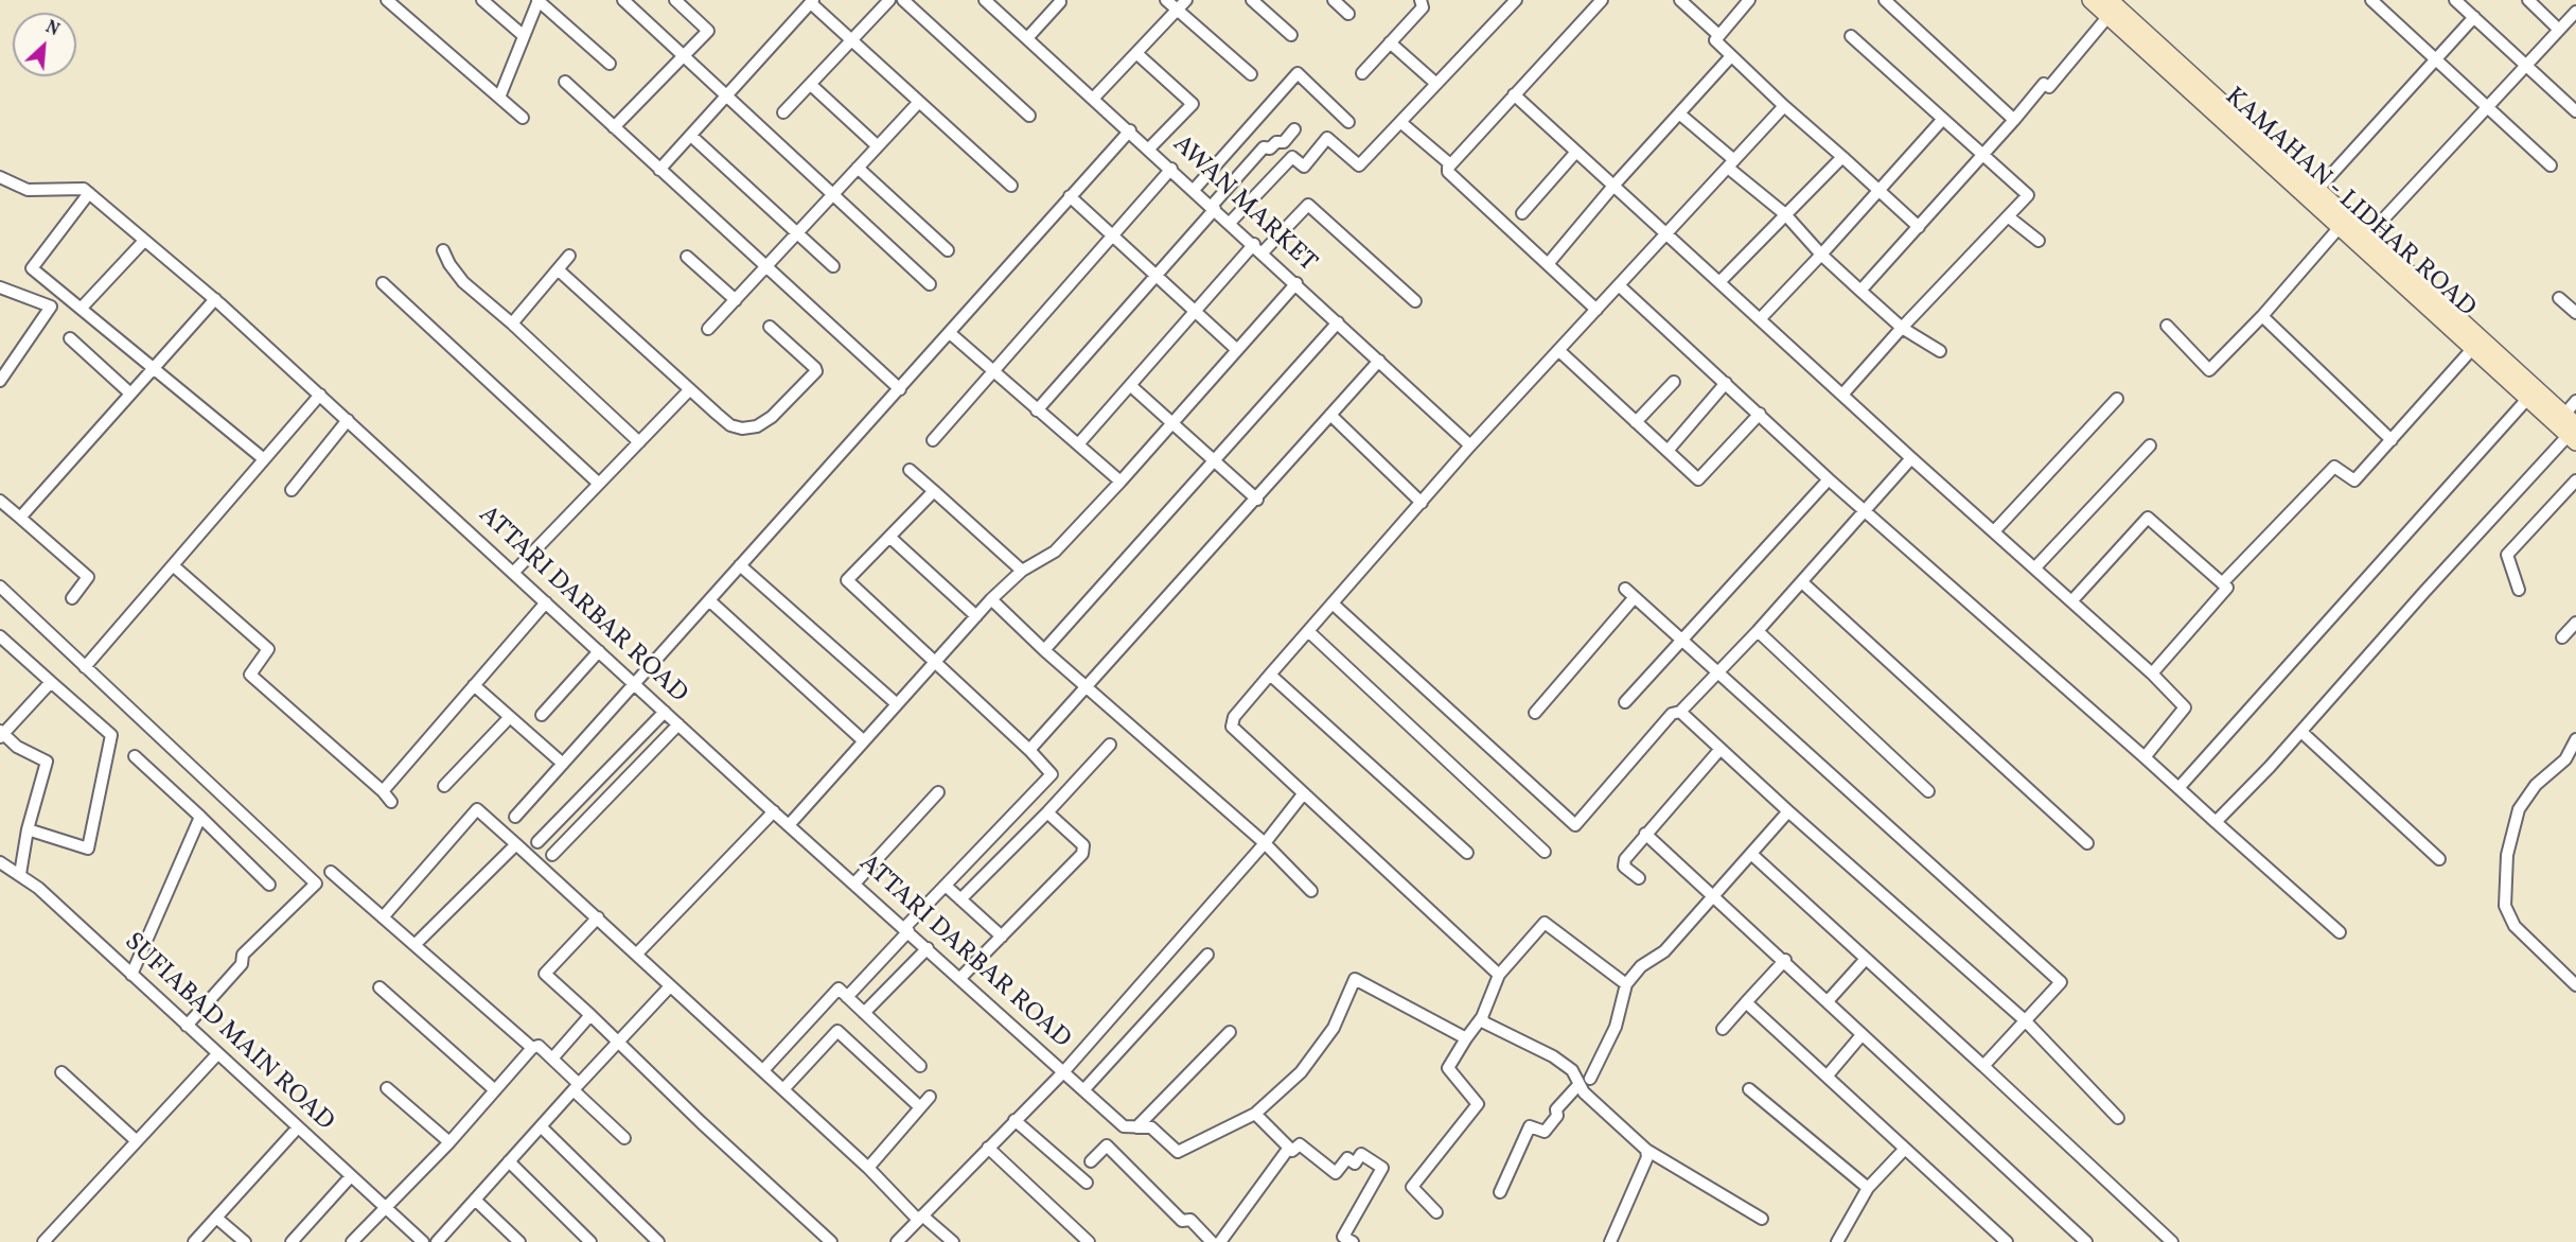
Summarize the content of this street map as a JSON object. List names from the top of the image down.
{
  "streets": {
    "main road": ["KAMAHAN - LIDHAR ROAD"],
    "street": ["AWAN MARKET", "ATTARI DARBAR ROAD", "SUFIABAD MAIN ROAD"]
  },
  "north": "top right"
}
